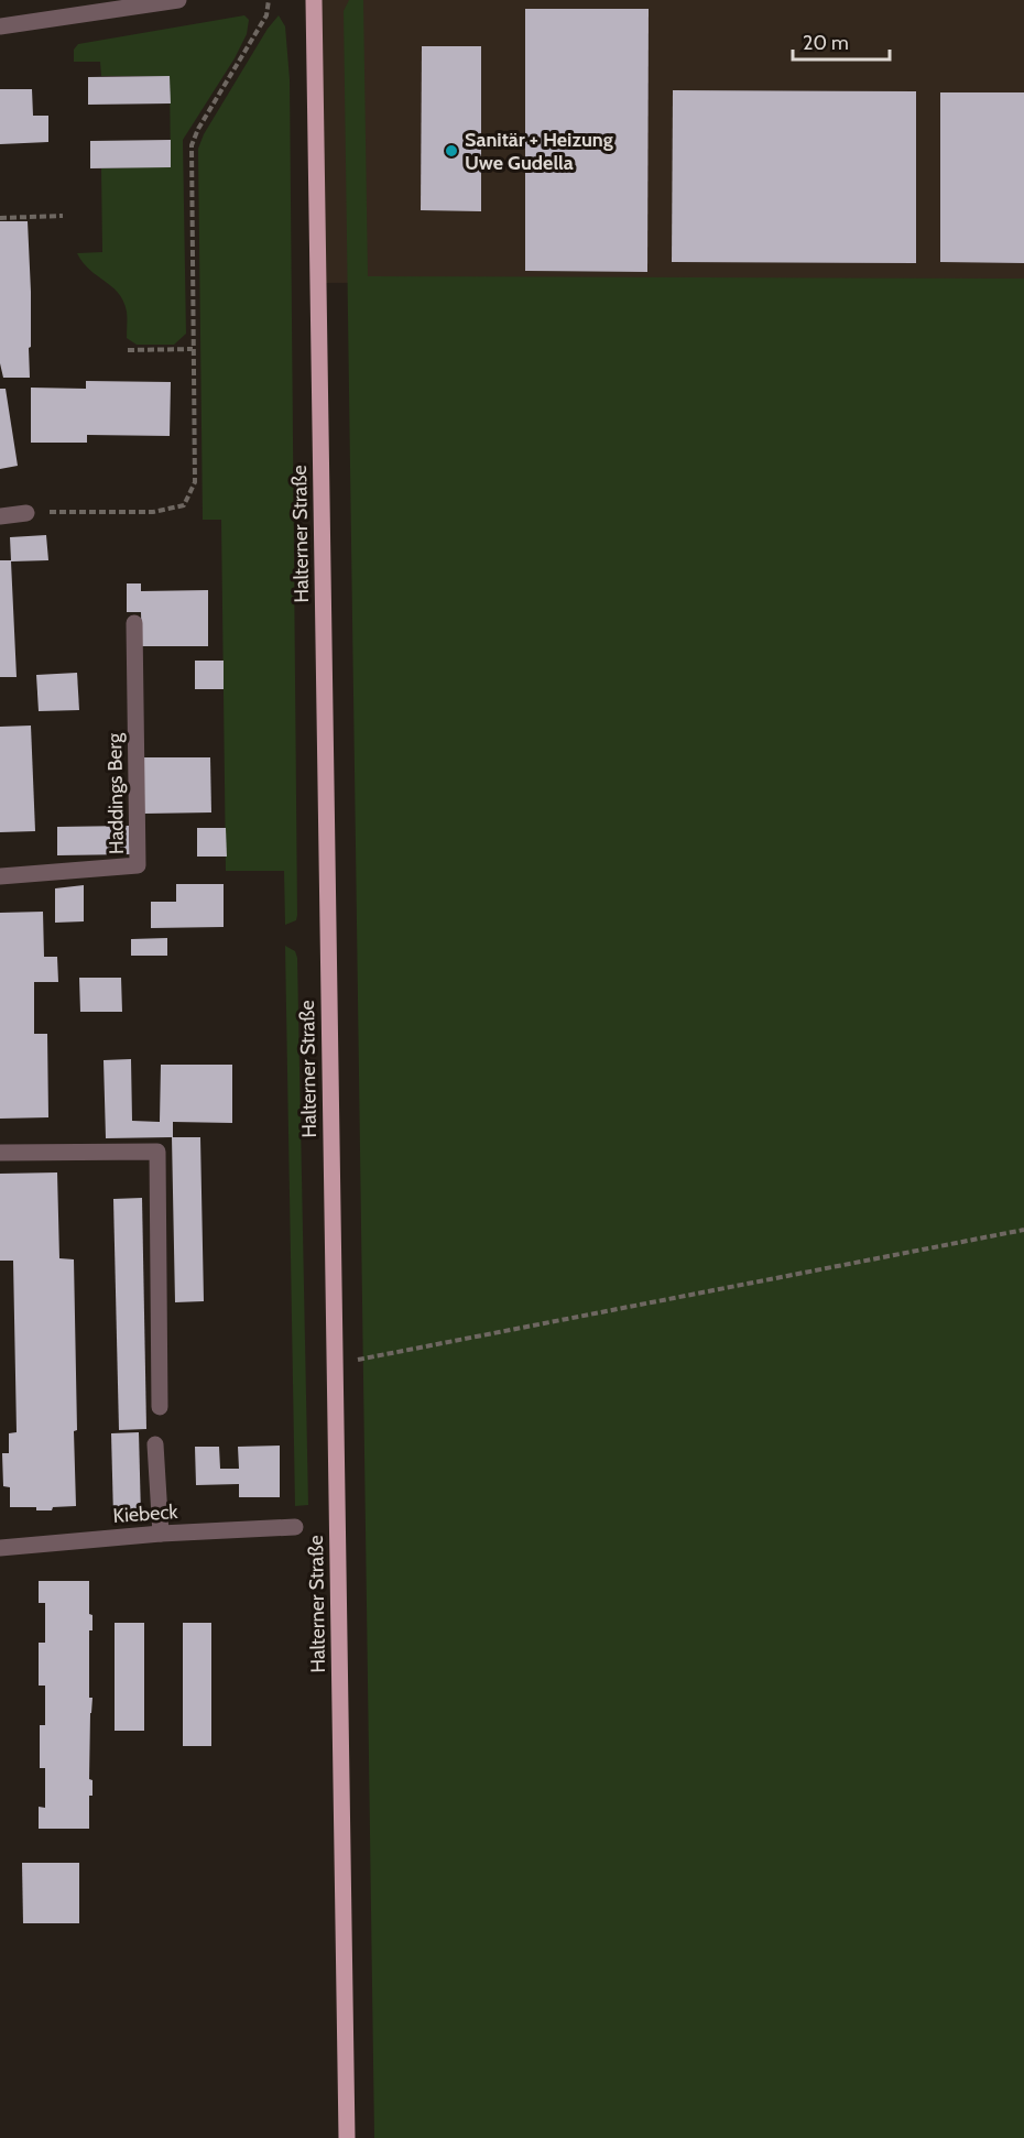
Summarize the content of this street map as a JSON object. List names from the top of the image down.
{
  "streets": {
    "main road": ["Halterner Straße"],
    "street": ["Haddings Berg", "Kiebeck"]
  },
  "places": ["Sanitär + Heizung Uwe Gudella"],
  "scale_bar": "20 m"
}
